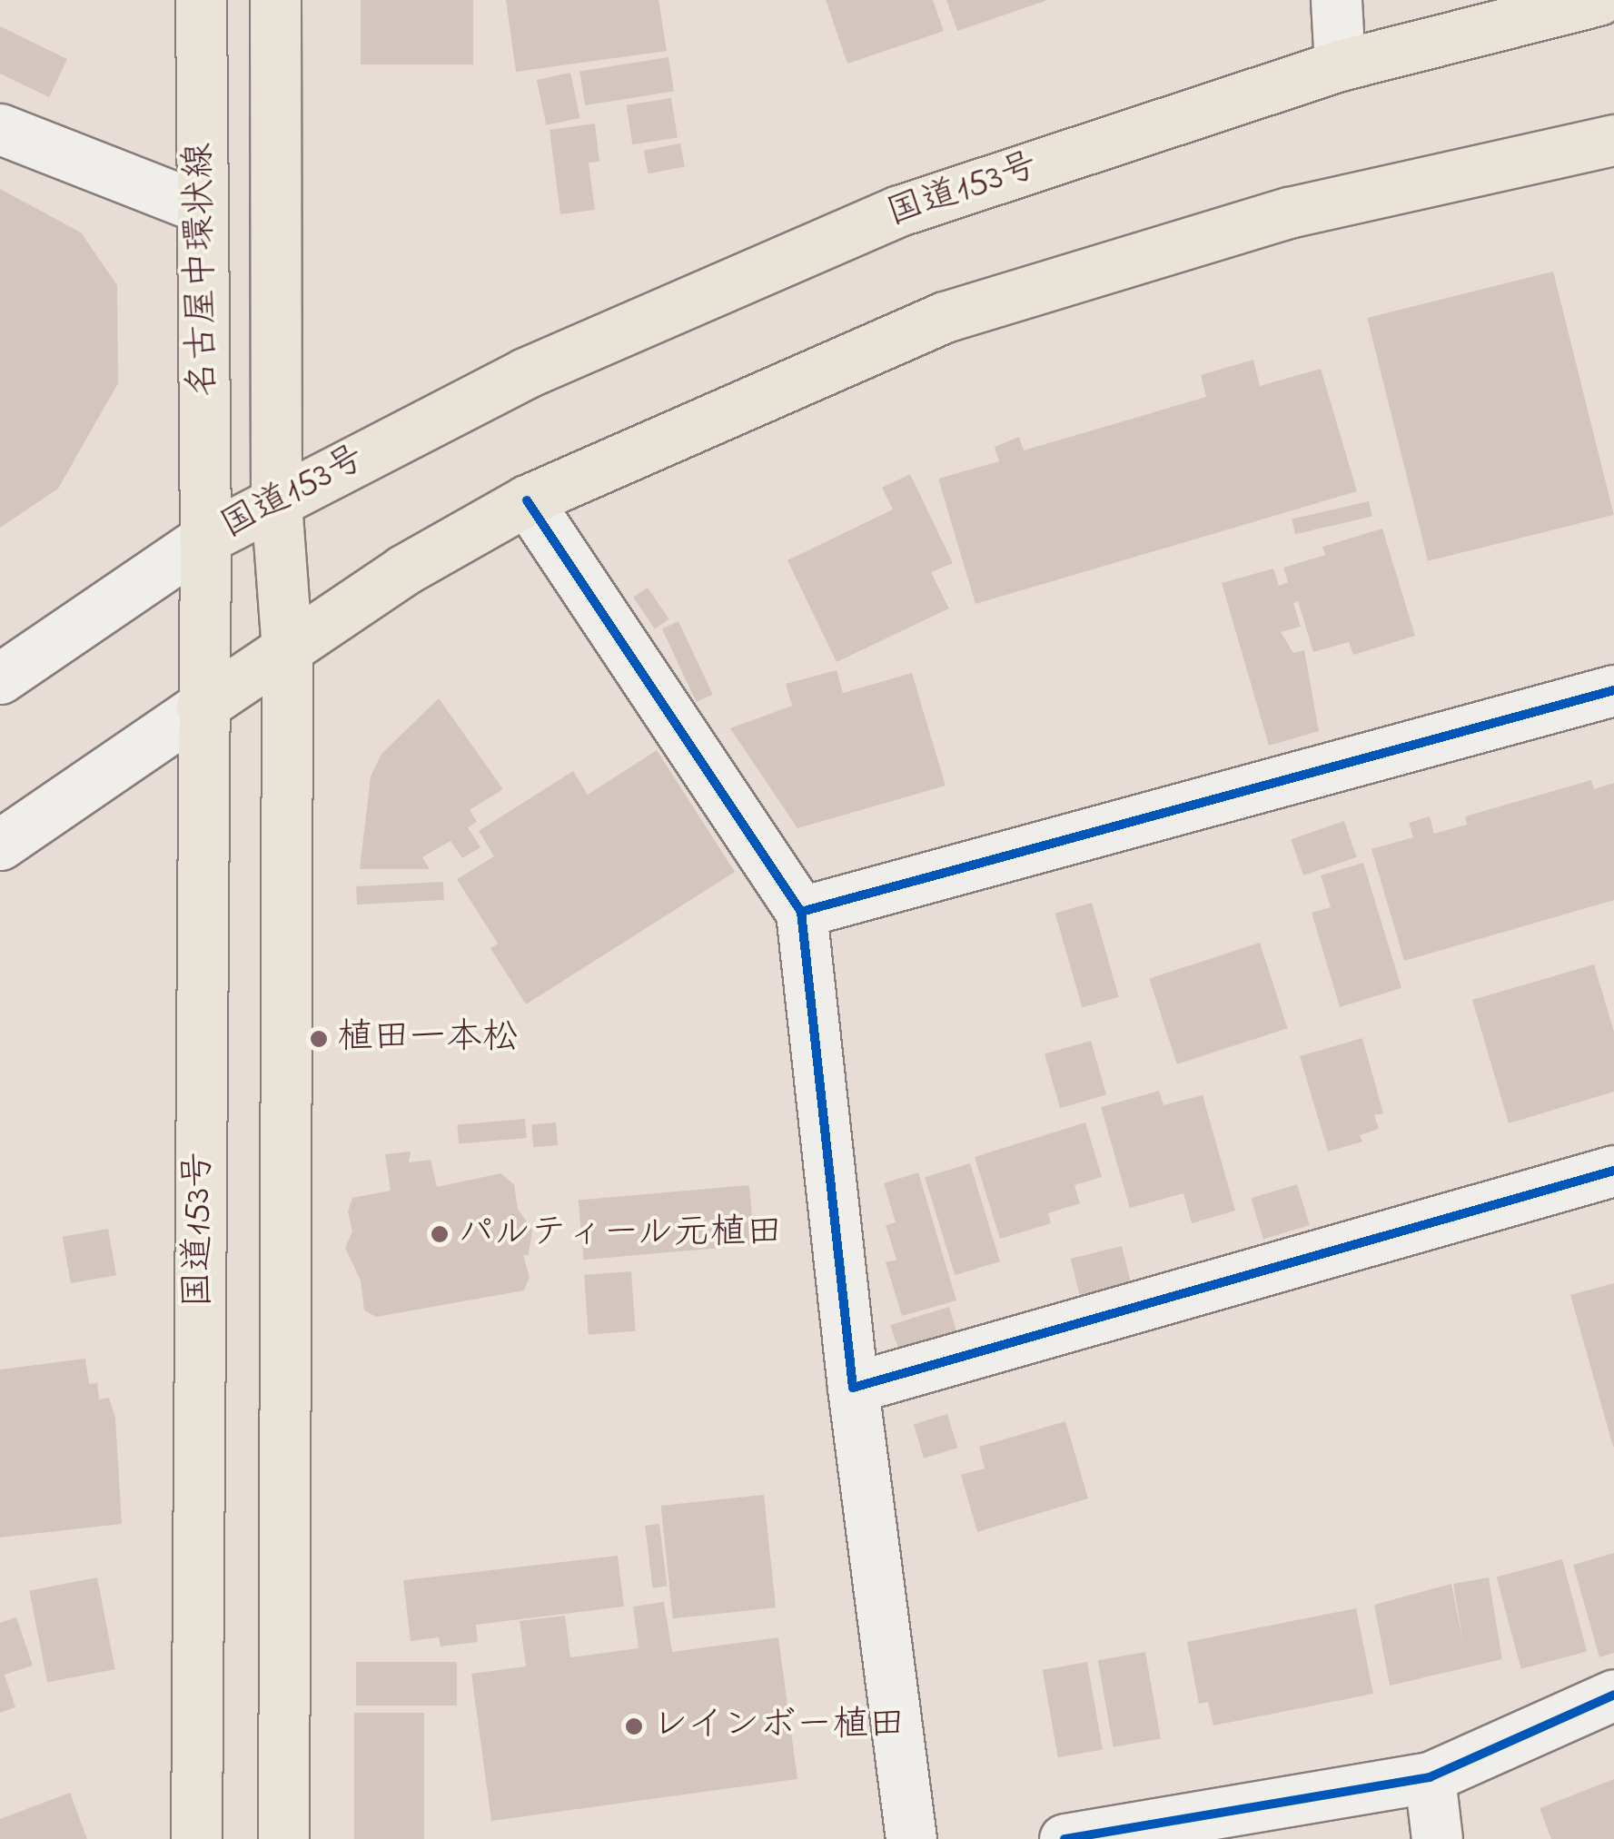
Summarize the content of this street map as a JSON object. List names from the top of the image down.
{
  "streets": {
    "main road": ["国道153号", "名古屋中環状線"]
  },
  "crossings": [
    ["国道153号", "名古屋中環状線"]
  ],
  "places": ["植田一本松", "パルティール元植田", "レインボー植田"]
}
